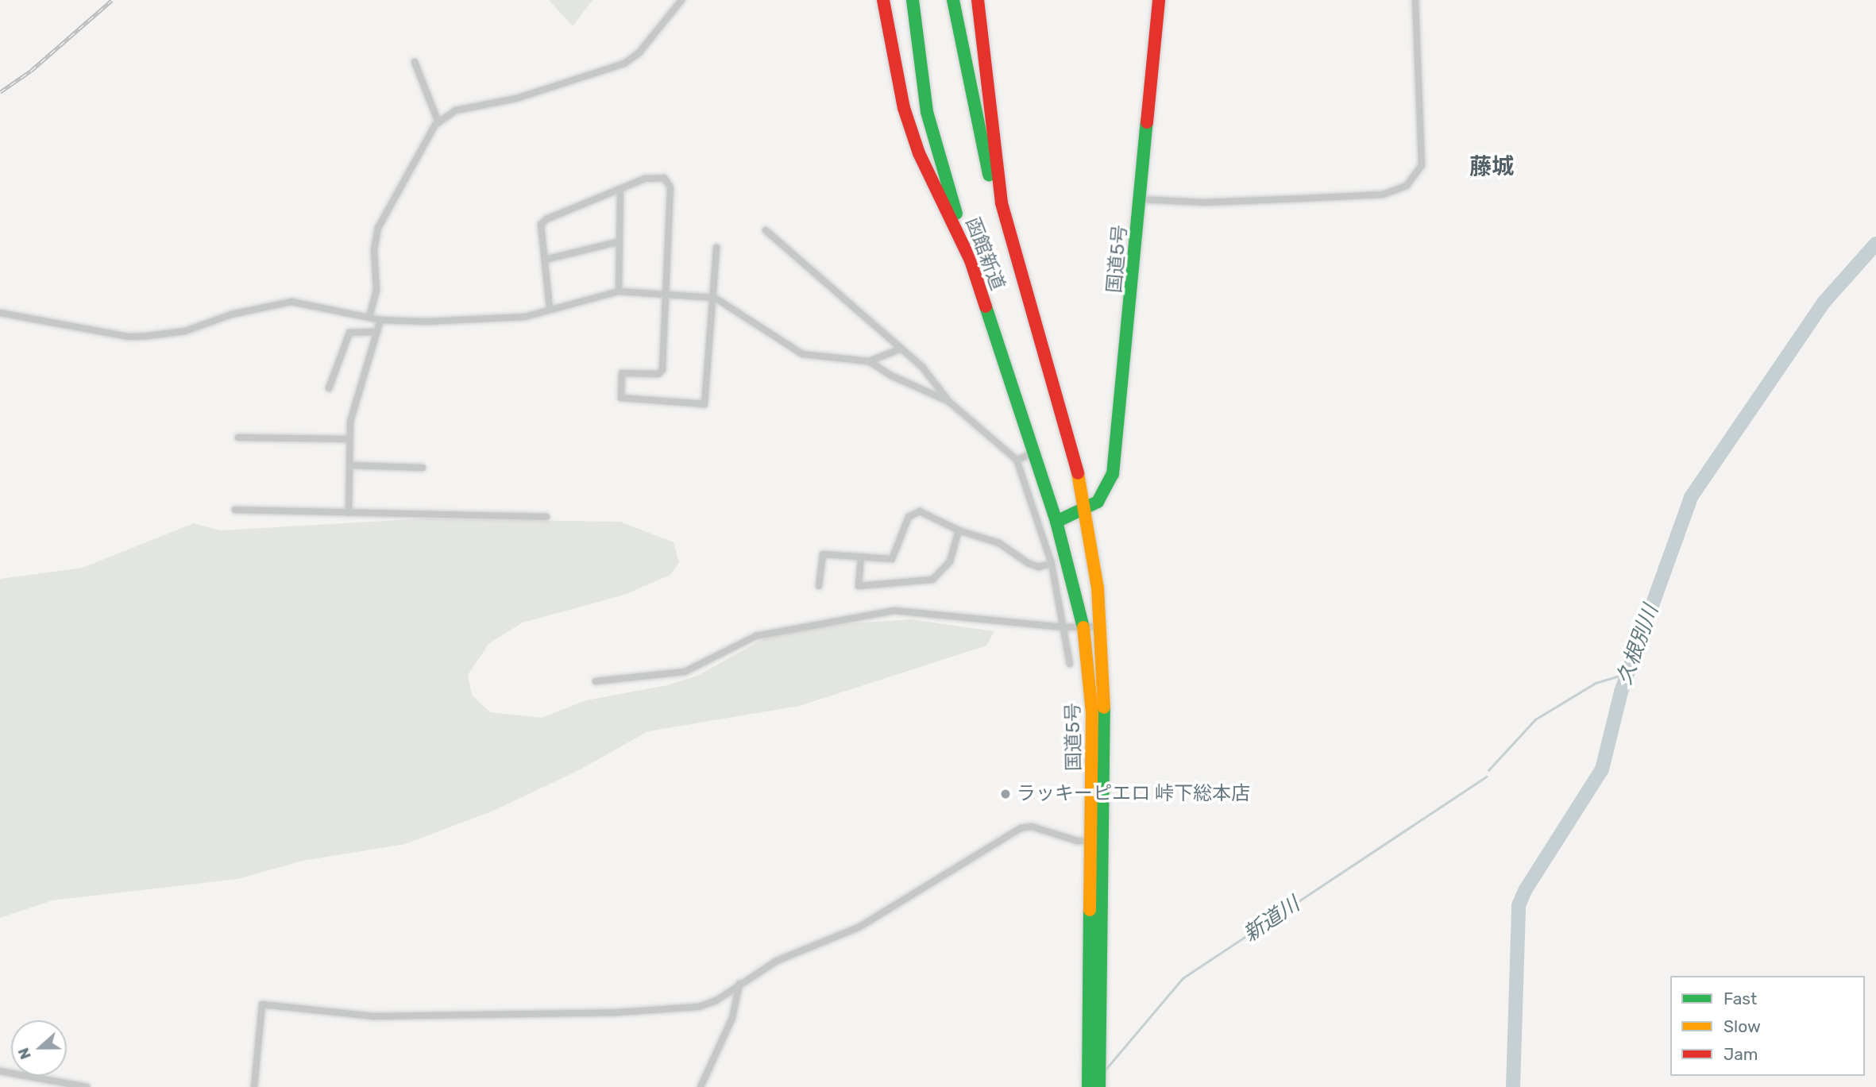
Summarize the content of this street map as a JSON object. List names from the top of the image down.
{
  "streets": {
    "highway": ["函館新道", "国道5号"]
  },
  "crossings": [
    ["函館新道", "国道5号"]
  ],
  "districts": ["藤城"],
  "water": ["久根別川", "新道川"],
  "places": ["ラッキーピエロ 峠下総本店"],
  "legend": ["Fast", "Slow", "Jam"],
  "north": "left"
}
